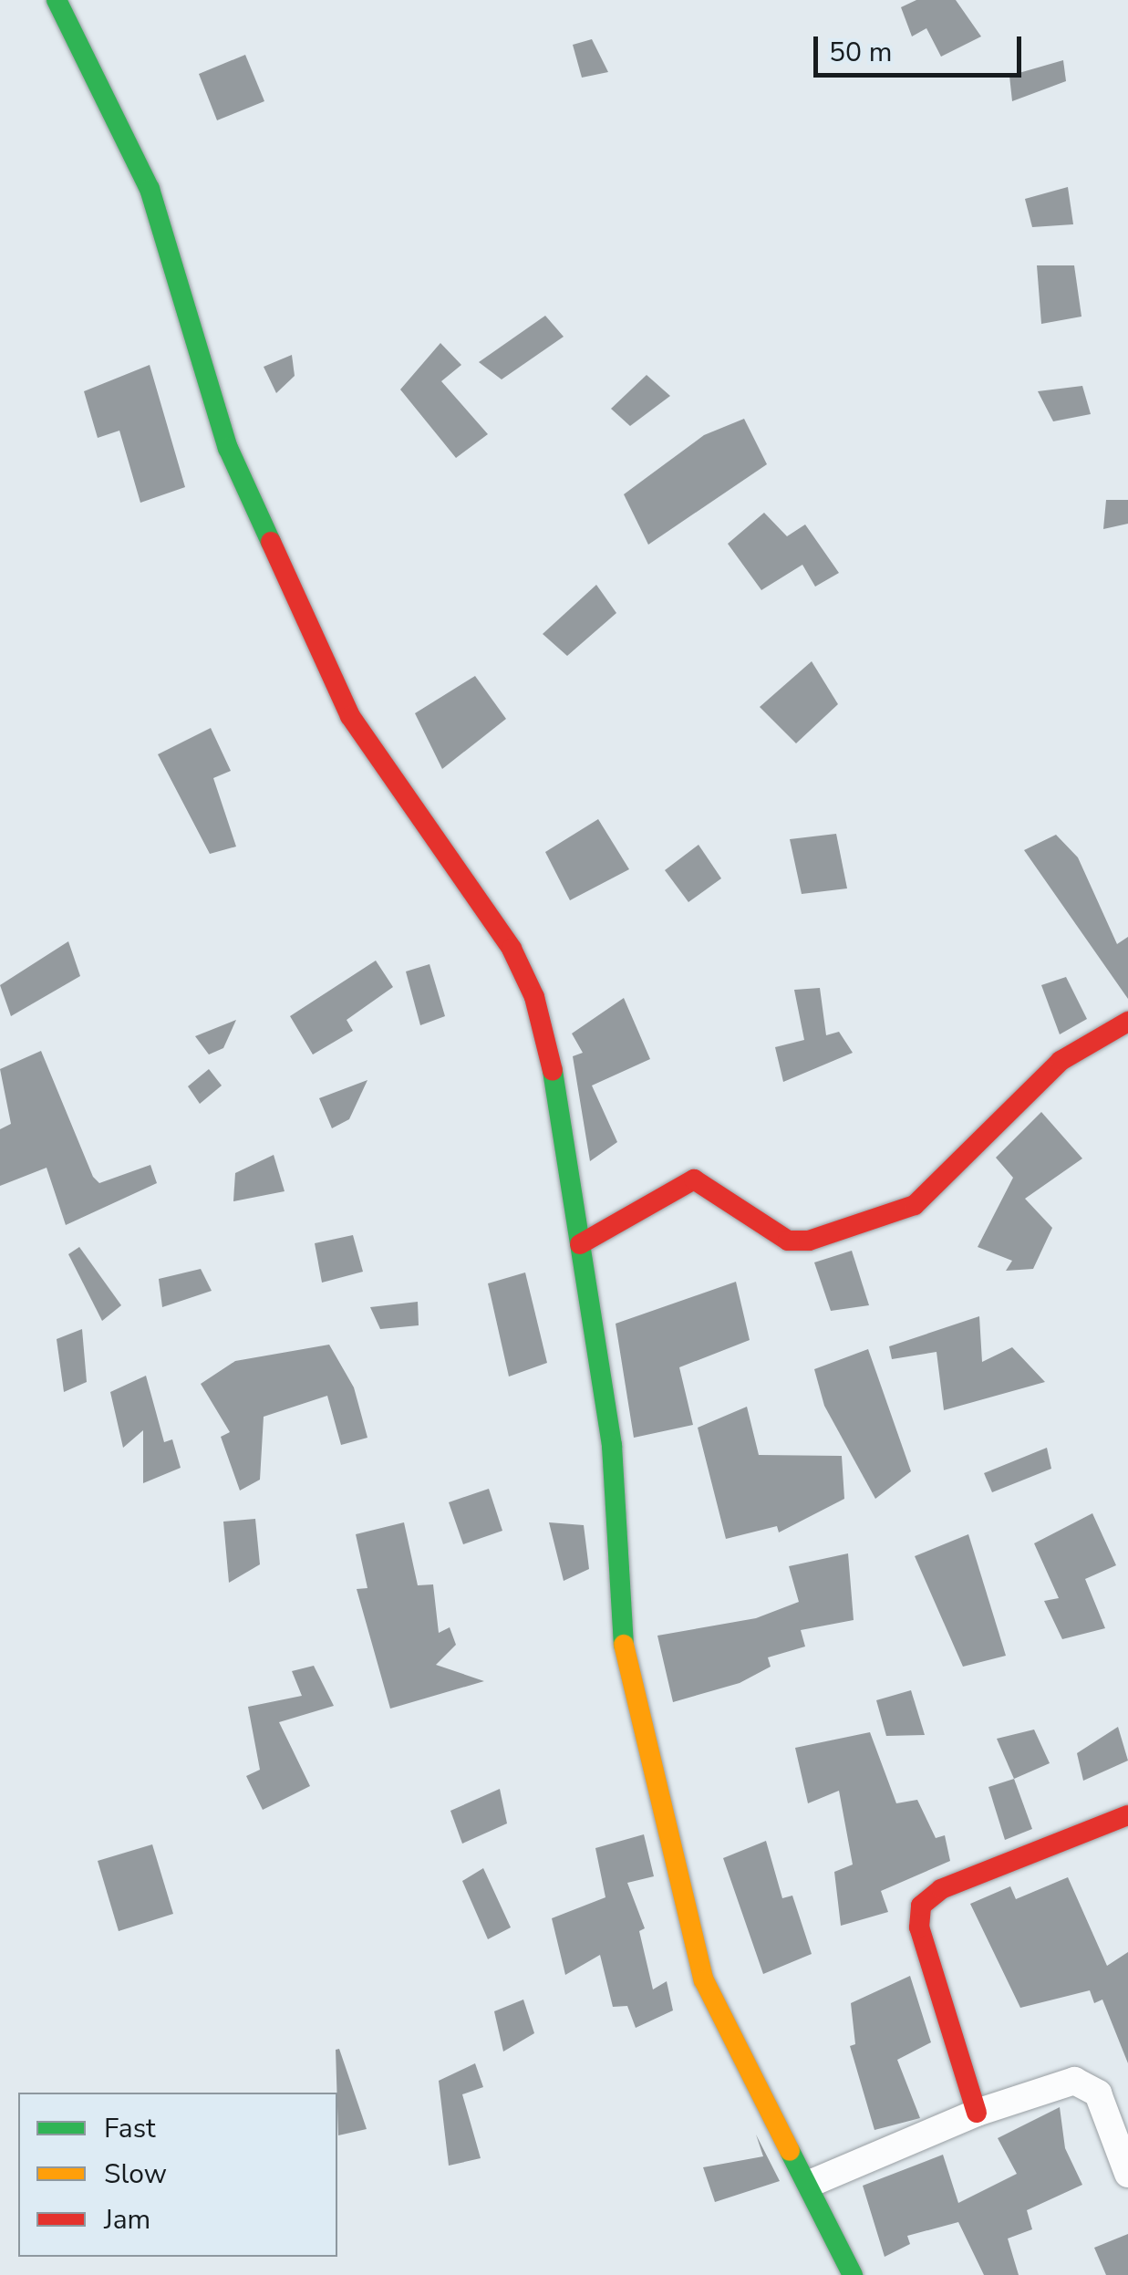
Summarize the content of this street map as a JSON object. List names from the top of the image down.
{
  "legend": ["Fast", "Slow", "Jam"],
  "scale_bar": "50 m"
}
